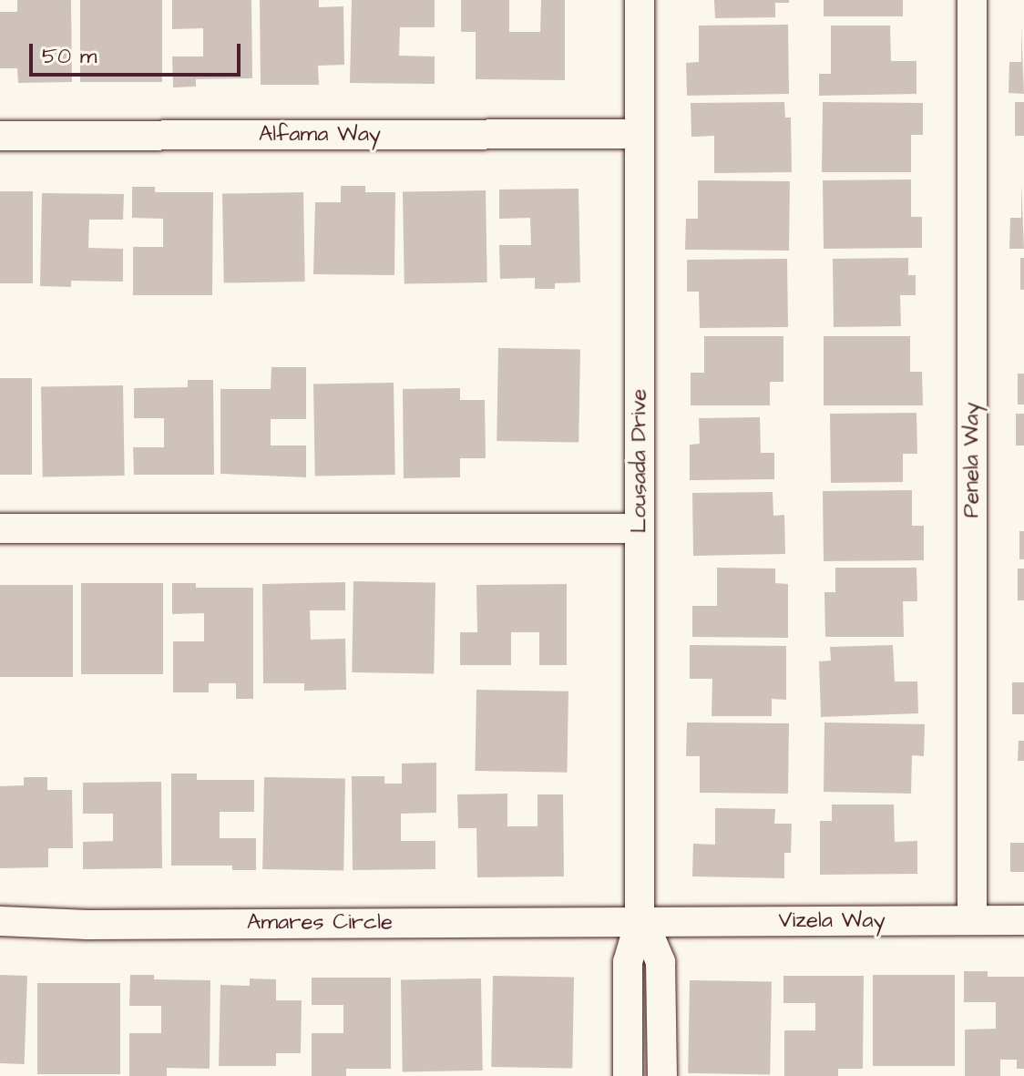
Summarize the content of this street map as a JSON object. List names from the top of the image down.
{
  "streets": {
    "street": [
      "Alfama Way",
      "Penela Way",
      "Lousada Drive",
      "Vizela Way",
      "Amares Circle"
    ]
  },
  "crossings": [
    ["Alfama Way", "Lousada Drive"],
    ["Penela Way", "Vizela Way"],
    ["Lousada Drive", "Vizela Way"],
    ["Lousada Drive", "Amares Circle"],
    ["Vizela Way", "Amares Circle"]
  ],
  "scale_bar": "50 m"
}
